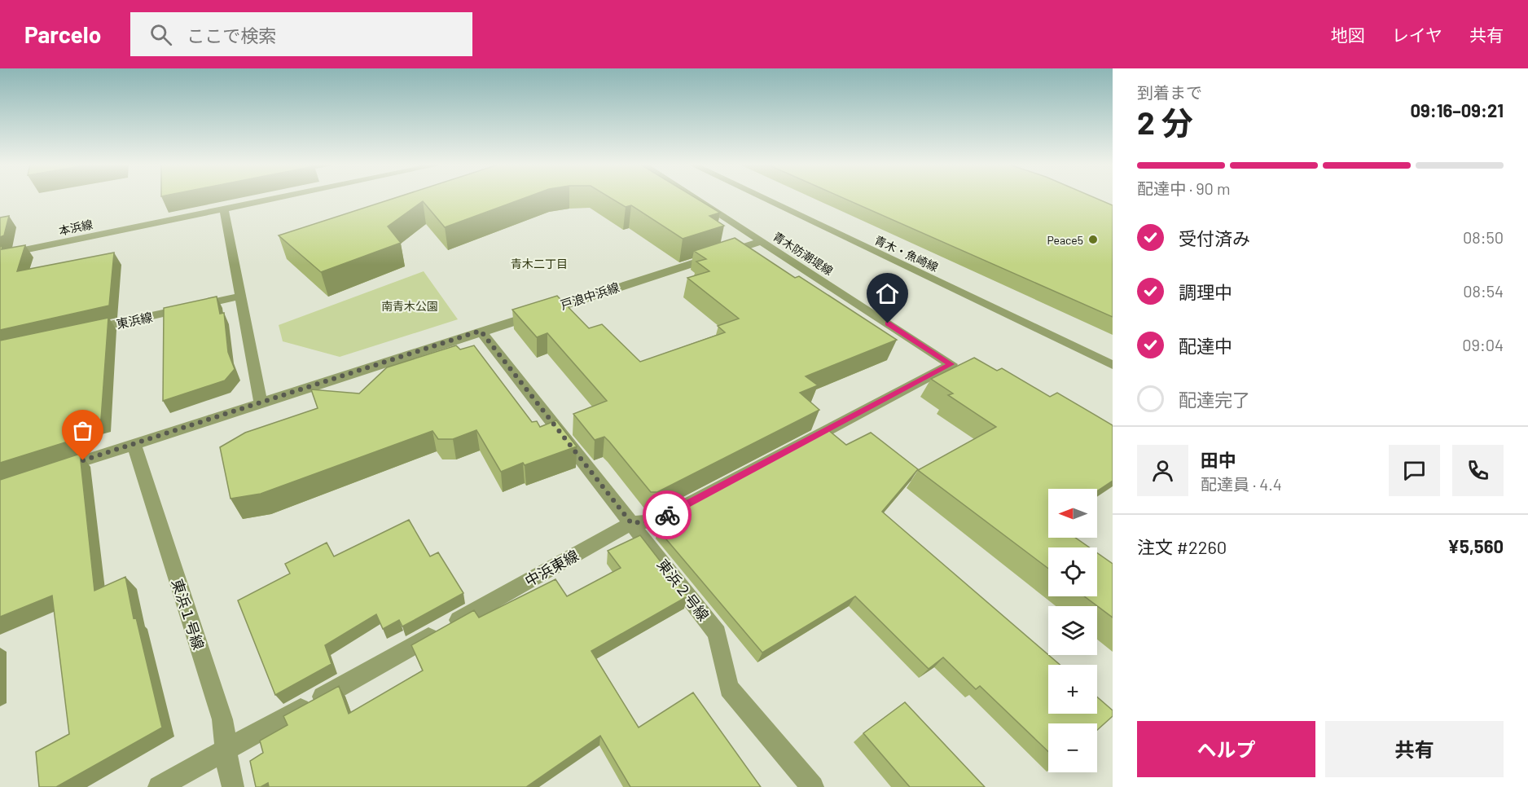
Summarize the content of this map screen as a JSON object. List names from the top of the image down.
{
  "streets": {
    "street": [
      "本浜線",
      "青木防潮堤線",
      "青木・魚崎線",
      "戸浪中浜線",
      "東浜線",
      "中浜東線",
      "東浜２号線",
      "東浜１号線"
    ]
  },
  "crossings": [
    ["青木防潮堤線", "戸浪中浜線"],
    ["青木防潮堤線", "中浜東線"],
    ["戸浪中浜線", "東浜２号線"],
    ["戸浪中浜線", "東浜１号線"],
    ["中浜東線", "東浜２号線"],
    ["中浜東線", "東浜１号線"]
  ],
  "districts": ["青木二丁目"],
  "parks": ["南青木公園"],
  "places": ["Peace5"],
  "north": "left",
  "page": {
    "header": "Parcelo",
    "search": "ここで検索",
    "nav": ["地図", "レイヤ", "共有"],
    "heading": ["2 分", "到着まで", "09:16–09:21"],
    "panel": [
      "田中",
      "配達員 · 4.4",
      "注文 #2260",
      "¥5,560"
    ],
    "bar": "配達中 · 90 m",
    "list": [
      ["受付済み", "08:50"],
      ["調理中", "08:54"],
      ["配達中", "09:04"],
      "配達完了"
    ],
    "map_buttons": ["+", "−"],
    "buttons": ["ヘルプ", "共有"]
  }
}
